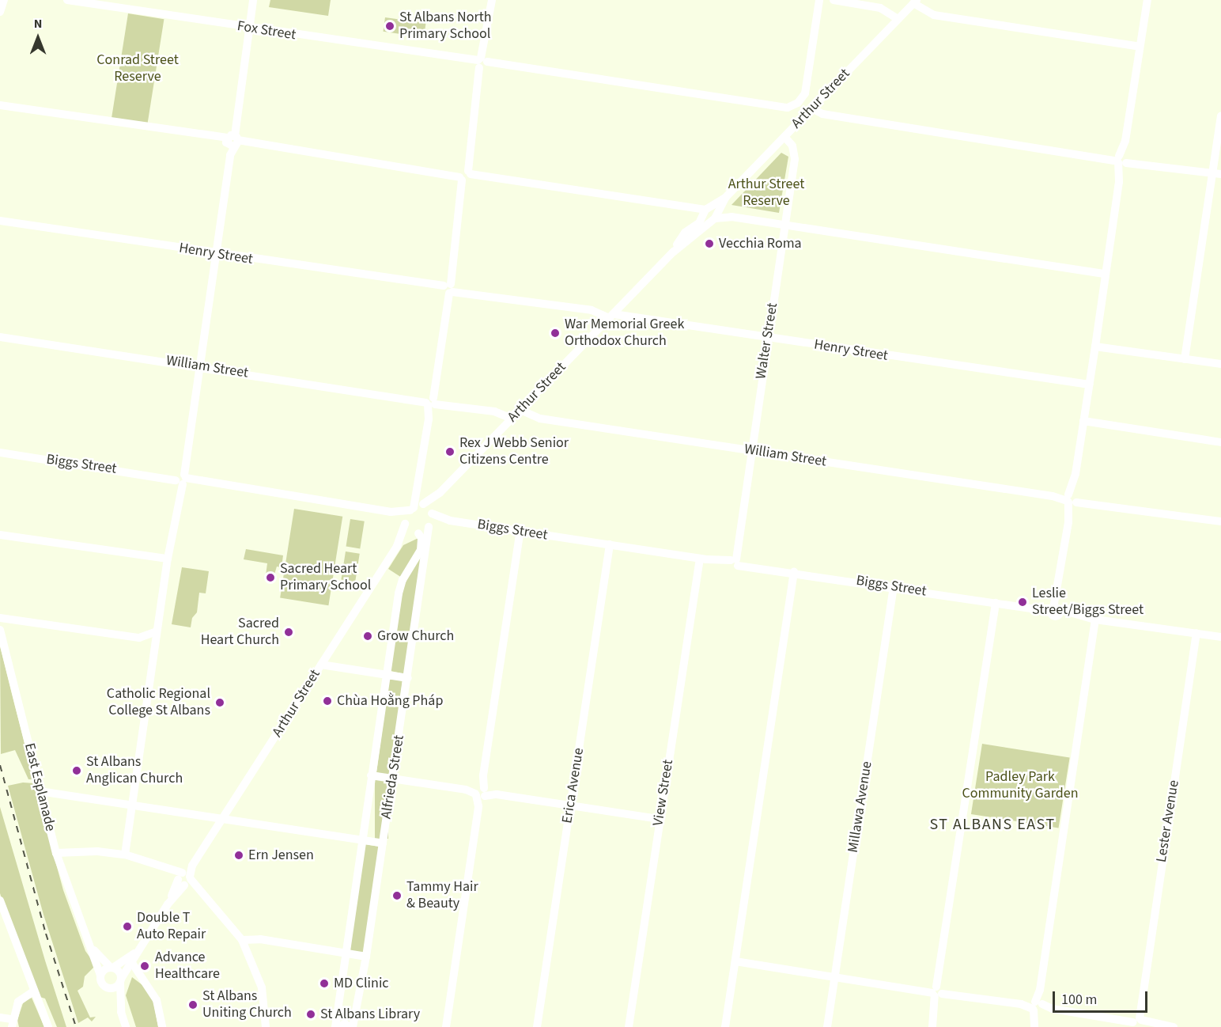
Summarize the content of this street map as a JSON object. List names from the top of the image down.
{
  "streets": {
    "street": [
      "Fox Street",
      "Arthur Street",
      "Henry Street",
      "Walter Street",
      "William Street",
      "Biggs Street",
      "Alfrieda Street",
      "Erica Avenue",
      "East Esplanade",
      "View Street",
      "Millawa Avenue",
      "Lester Avenue"
    ]
  },
  "crossings": [
    ["Arthur Street", "Henry Street"],
    ["Arthur Street", "Walter Street"],
    ["Arthur Street", "William Street"],
    ["Arthur Street", "Biggs Street"],
    ["Arthur Street", "Alfrieda Street"],
    ["Henry Street", "Walter Street"],
    ["Walter Street", "William Street"],
    ["Walter Street", "Biggs Street"],
    ["Biggs Street", "Alfrieda Street"],
    ["Biggs Street", "Erica Avenue"],
    ["Biggs Street", "View Street"],
    ["Biggs Street", "Millawa Avenue"],
    ["Biggs Street", "Lester Avenue"]
  ],
  "districts": ["ST ALBANS EAST"],
  "parks": ["Conrad Street Reserve", "Arthur Street Reserve", "Padley Park Community Garden"],
  "places": [
    "St Albans North Primary School",
    "Vecchia Roma",
    "War Memorial Greek Orthodox Church",
    "Rex J Webb Senior Citizens Centre",
    "Sacred Heart Primary School",
    "Leslie Street/Biggs Street",
    "Sacred Heart Church",
    "Grow Church",
    "Chùa Hoằng Pháp",
    "Catholic Regional College St Albans",
    "St Albans Anglican Church",
    "Ern Jensen",
    "Tammy Hair & Beauty",
    "Double T Auto Repair",
    "Advance Healthcare",
    "MD Clinic",
    "St Albans Uniting Church",
    "St Albans Library"
  ],
  "scale_bar": "100 m",
  "north": "top"
}
